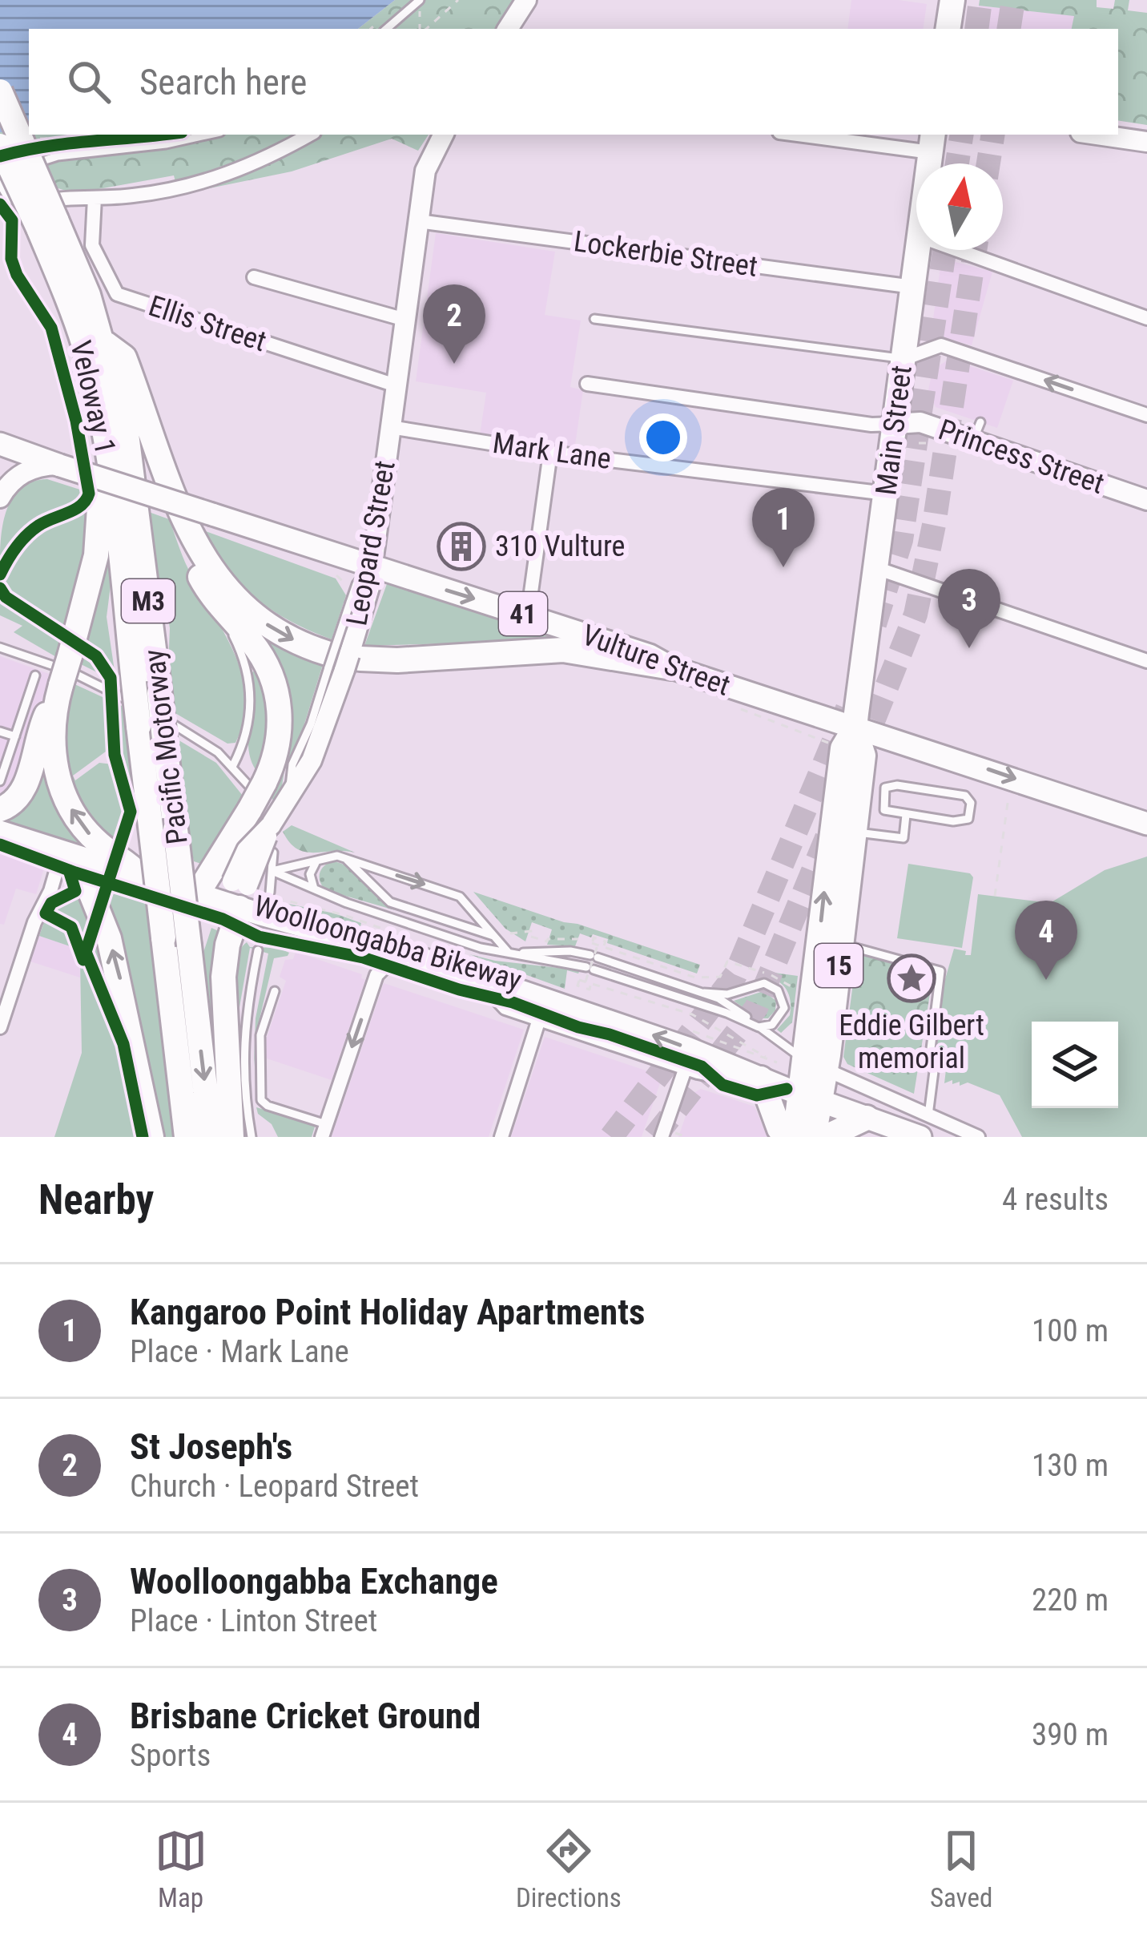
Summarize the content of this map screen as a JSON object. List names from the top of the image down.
{
  "streets": {
    "highway": [
      "Main Street",
      "M3",
      "Pacific Motorway",
      "15"
    ],
    "main road": [
      "Princess Street",
      "Leopard Street",
      "41",
      "Vulture Street"
    ],
    "street": ["Lockerbie Street", "Ellis Street", "Mark Lane"],
    "cycle path": ["Veloway 1", "Woolloongabba Bikeway"]
  },
  "crossings": [
    ["Lockerbie Street", "Main Street"],
    ["Lockerbie Street", "Leopard Street"],
    ["Ellis Street", "Leopard Street"],
    ["Main Street", "Mark Lane"],
    ["Main Street", "Princess Street"],
    ["Main Street", "Vulture Street"],
    ["Main Street", "15"],
    ["Mark Lane", "Leopard Street"],
    ["Leopard Street", "Vulture Street"]
  ],
  "one_way": ["Vulture Street"],
  "places": {
    "building": ["310 Vulture"],
    "place": ["Eddie Gilbert memorial"]
  },
  "north": "top",
  "page": {
    "search": "Search here",
    "pins": [
      "2",
      "1",
      "3",
      "4"
    ],
    "heading": ["Nearby", "4 results"],
    "list": [
      {
        "mark": "1",
        "name": "Kangaroo Point Holiday Apartments",
        "note": "Place · Mark Lane",
        "value": "100 m"
      },
      {
        "mark": "2",
        "name": "St Joseph's",
        "note": "Church · Leopard Street",
        "value": "130 m"
      },
      {
        "mark": "3",
        "name": "Woolloongabba Exchange",
        "note": "Place · Linton Street",
        "value": "220 m"
      },
      {
        "mark": "4",
        "name": "Brisbane Cricket Ground",
        "note": "Sports",
        "value": "390 m"
      }
    ],
    "nav": ["Map", "Directions", "Saved"]
  }
}
